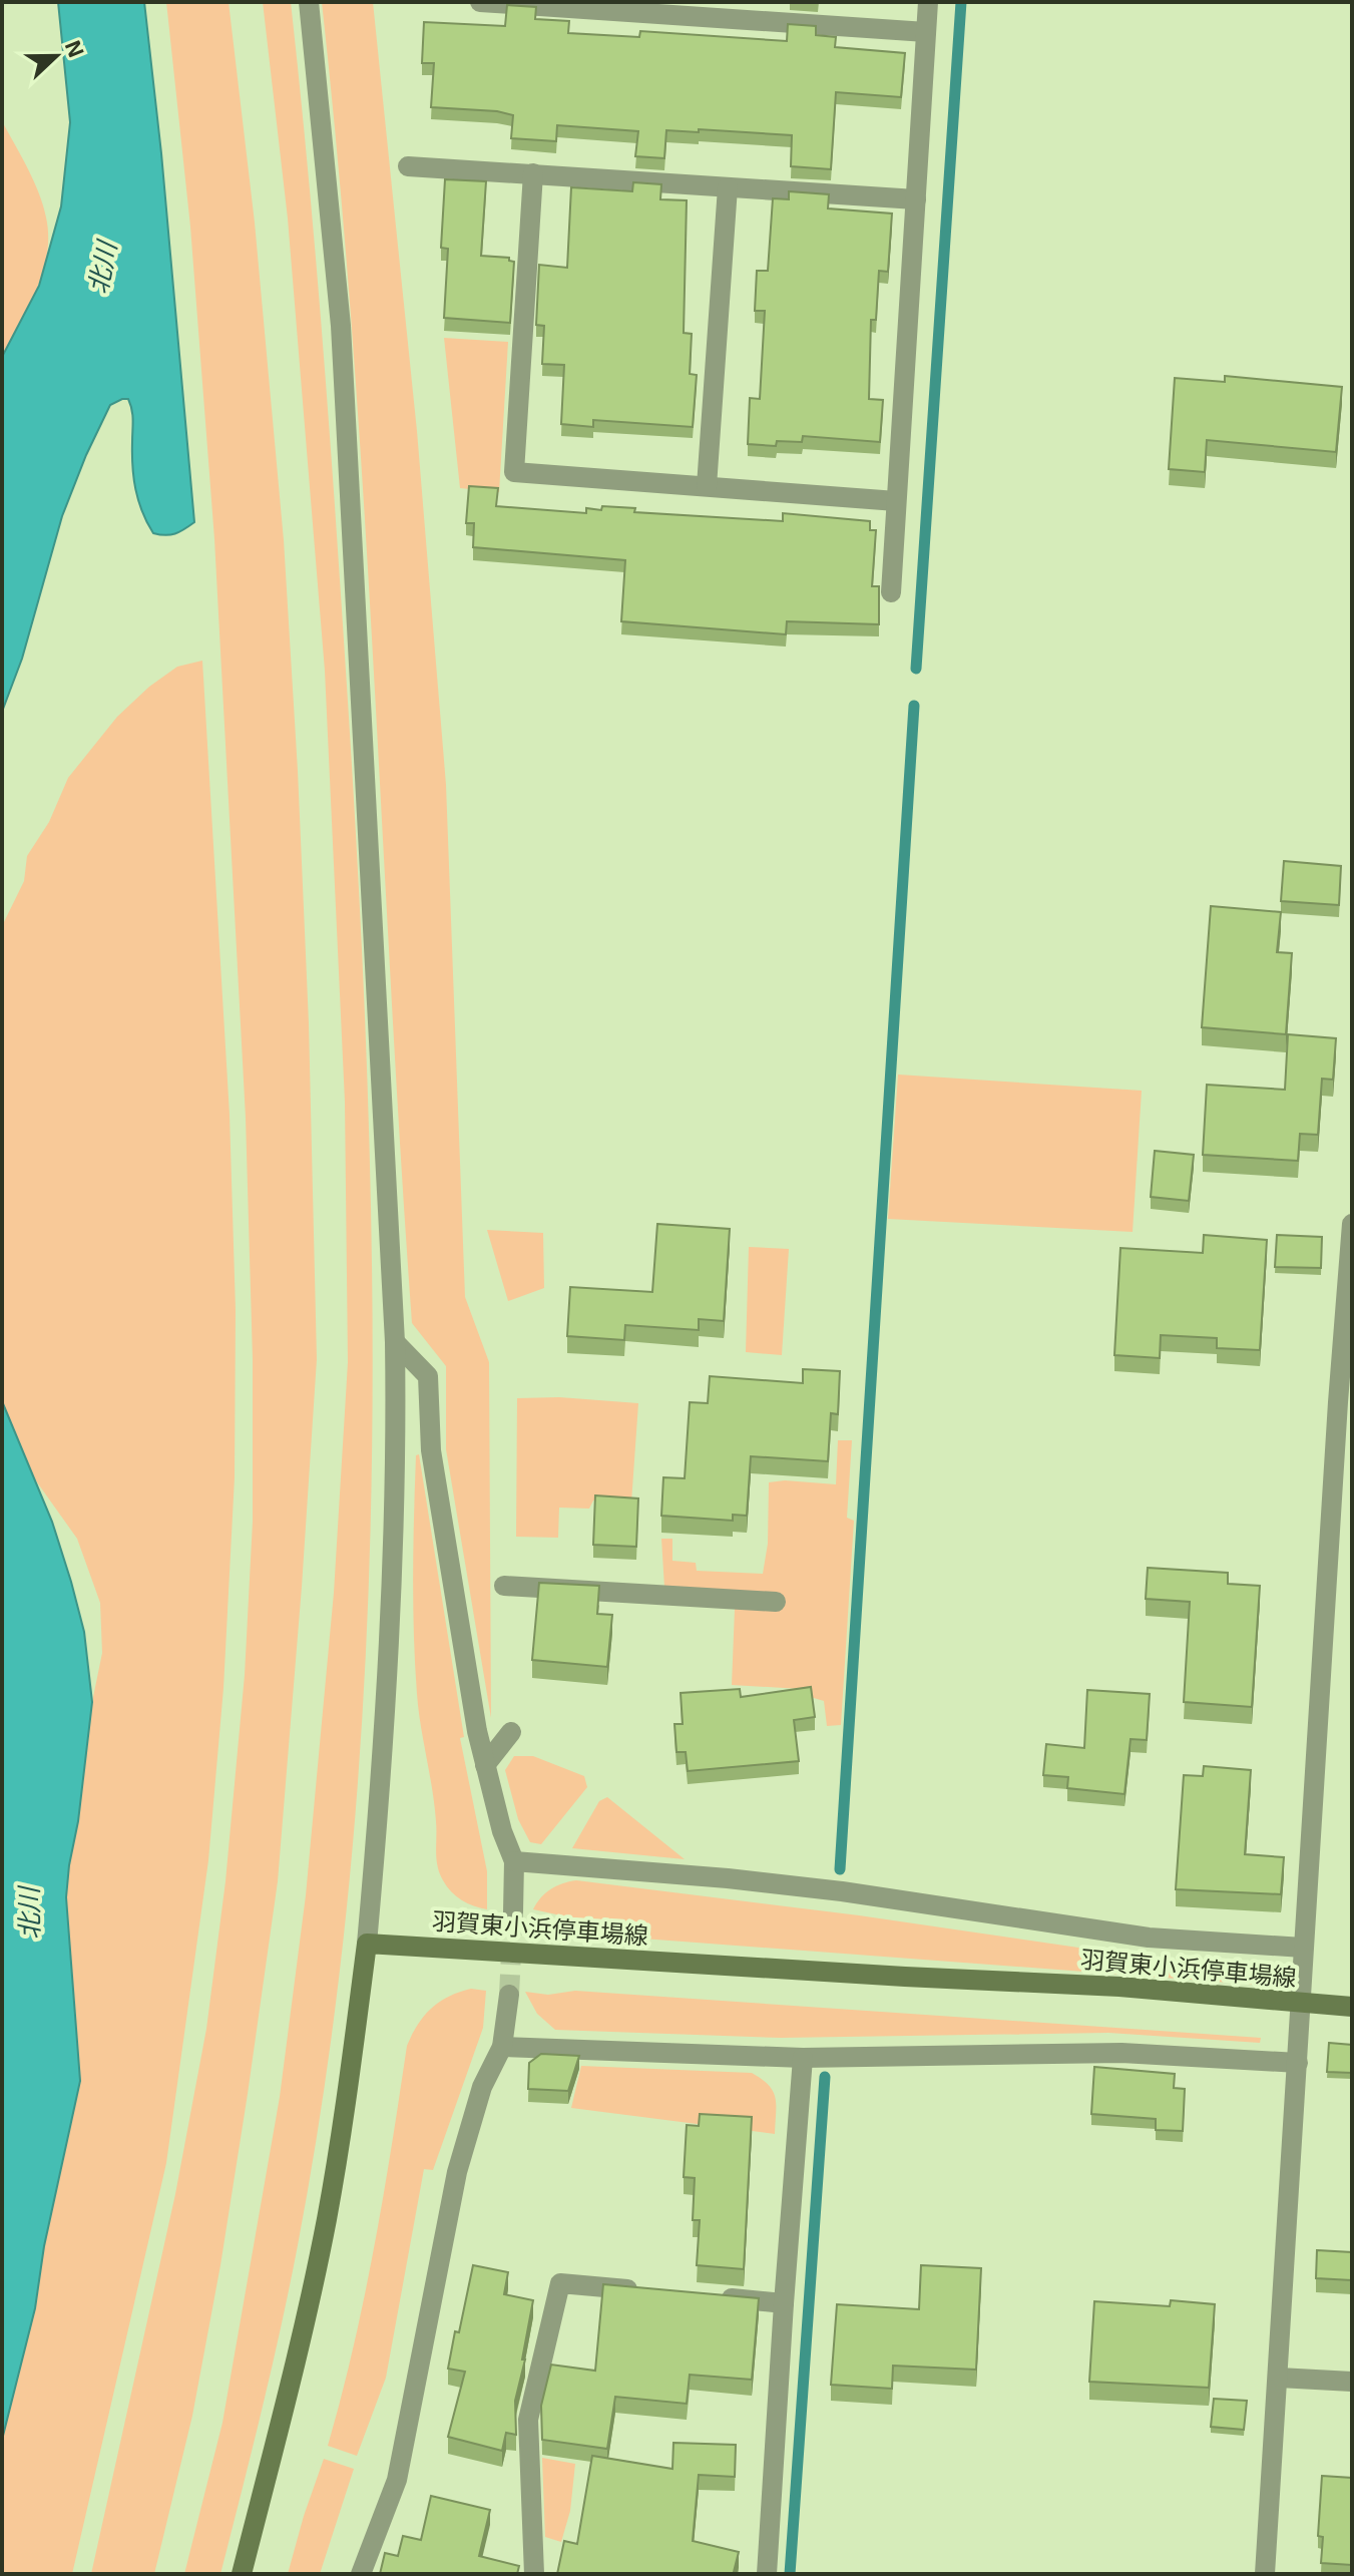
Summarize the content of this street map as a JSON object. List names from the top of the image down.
{
  "streets": {
    "main road": ["羽賀東小浜停車場線"]
  },
  "water": ["北川"],
  "north": "right"
}
